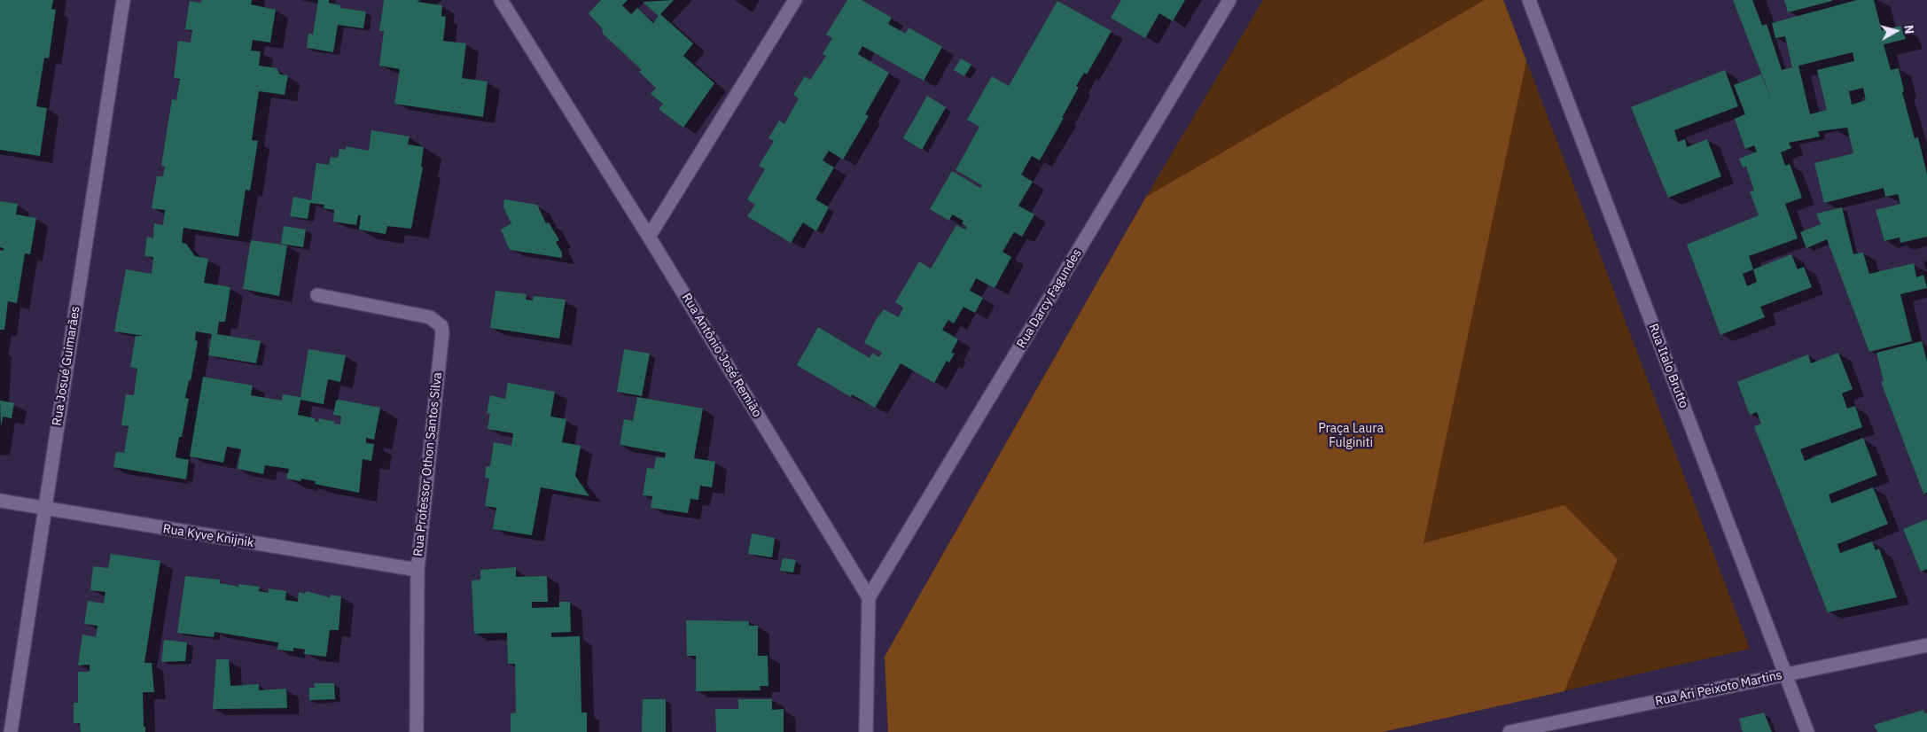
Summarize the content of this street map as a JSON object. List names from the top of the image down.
{
  "streets": {
    "street": [
      "Rua Darcy Fagundes",
      "Rua Antônio José Remião",
      "Rua Josué Guimarães",
      "Rua Italo Brutto",
      "Rua Professor Othon Santos Silva",
      "Rua Kyve Knijnik",
      "Rua Ari Peixoto Martins"
    ]
  },
  "crossings": [
    ["Rua Darcy Fagundes", "Rua Antônio José Remião"],
    ["Rua Josué Guimarães", "Rua Kyve Knijnik"],
    ["Rua Italo Brutto", "Rua Ari Peixoto Martins"],
    ["Rua Professor Othon Santos Silva", "Rua Kyve Knijnik"]
  ],
  "parks": ["Praça Laura Fulginiti"],
  "north": "right"
}
